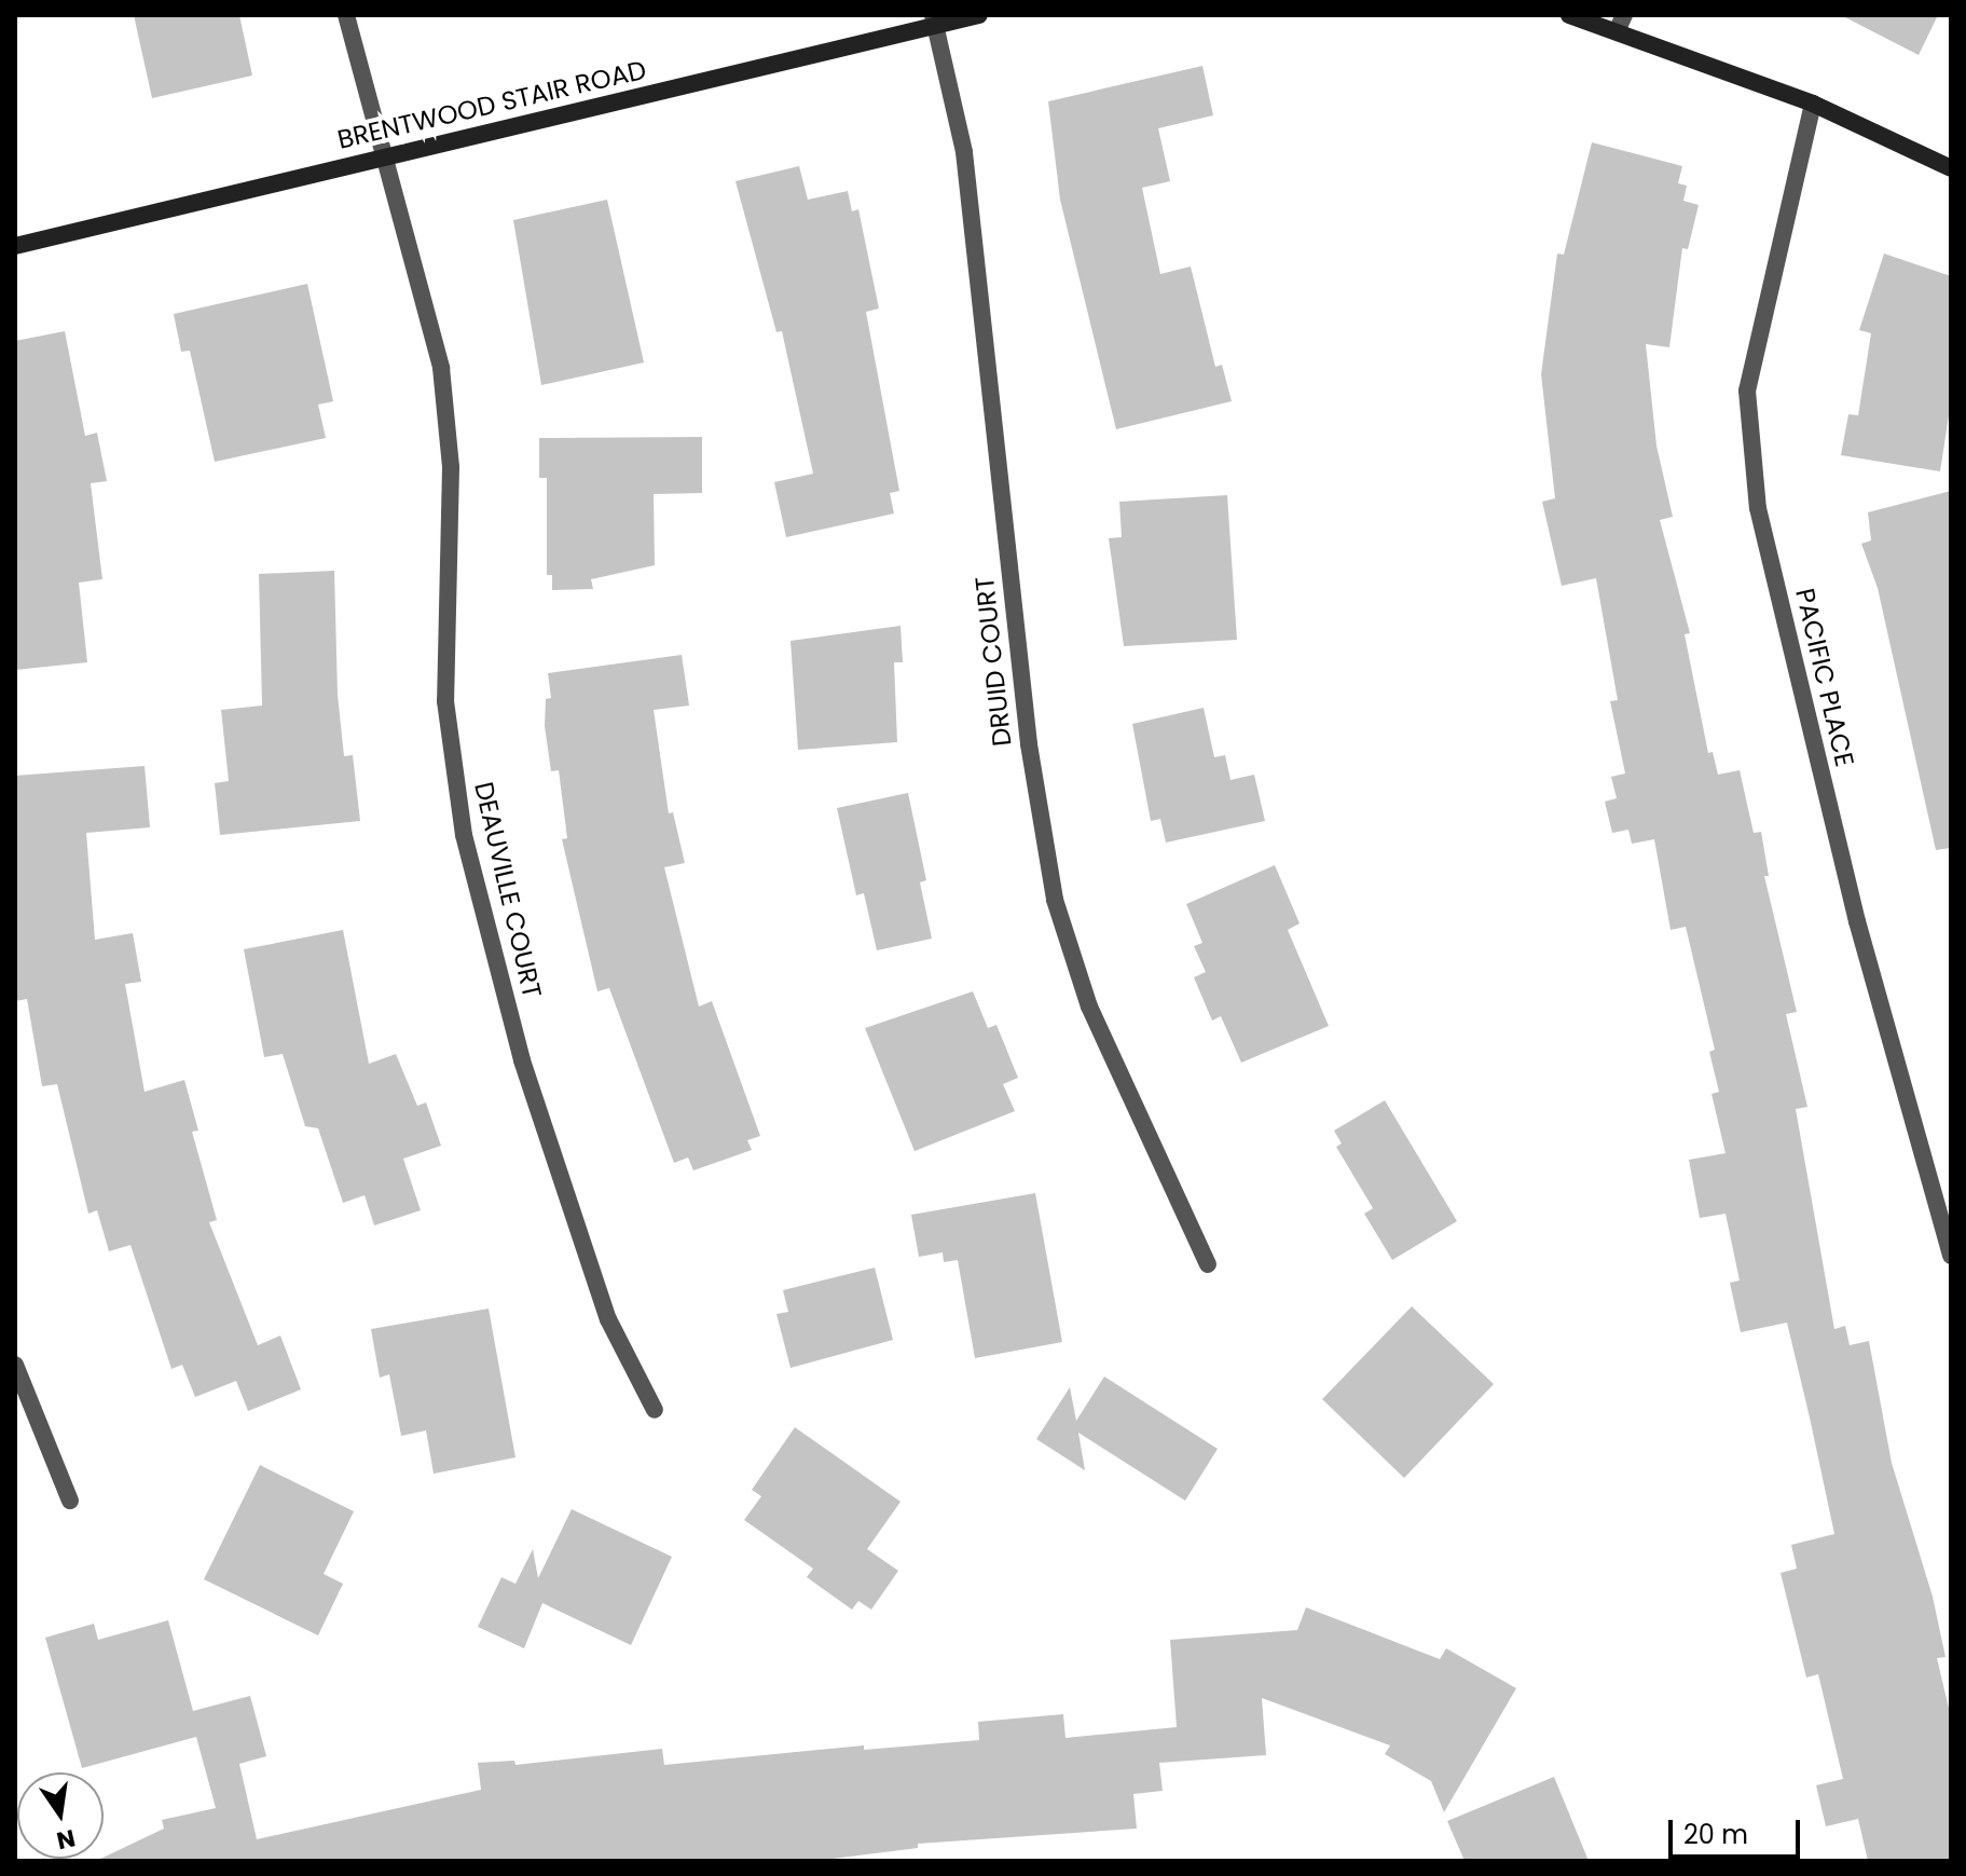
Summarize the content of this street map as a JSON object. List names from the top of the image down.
{
  "streets": {
    "main road": ["BRENTWOOD STAIR ROAD"],
    "street": ["DRUID COURT", "PACIFIC PLACE", "DEAUVILLE COURT"]
  },
  "crossings": [
    ["BRENTWOOD STAIR ROAD", "DRUID COURT"],
    ["BRENTWOOD STAIR ROAD", "DEAUVILLE COURT"]
  ],
  "scale_bar": "20 m",
  "north": "bottom"
}
